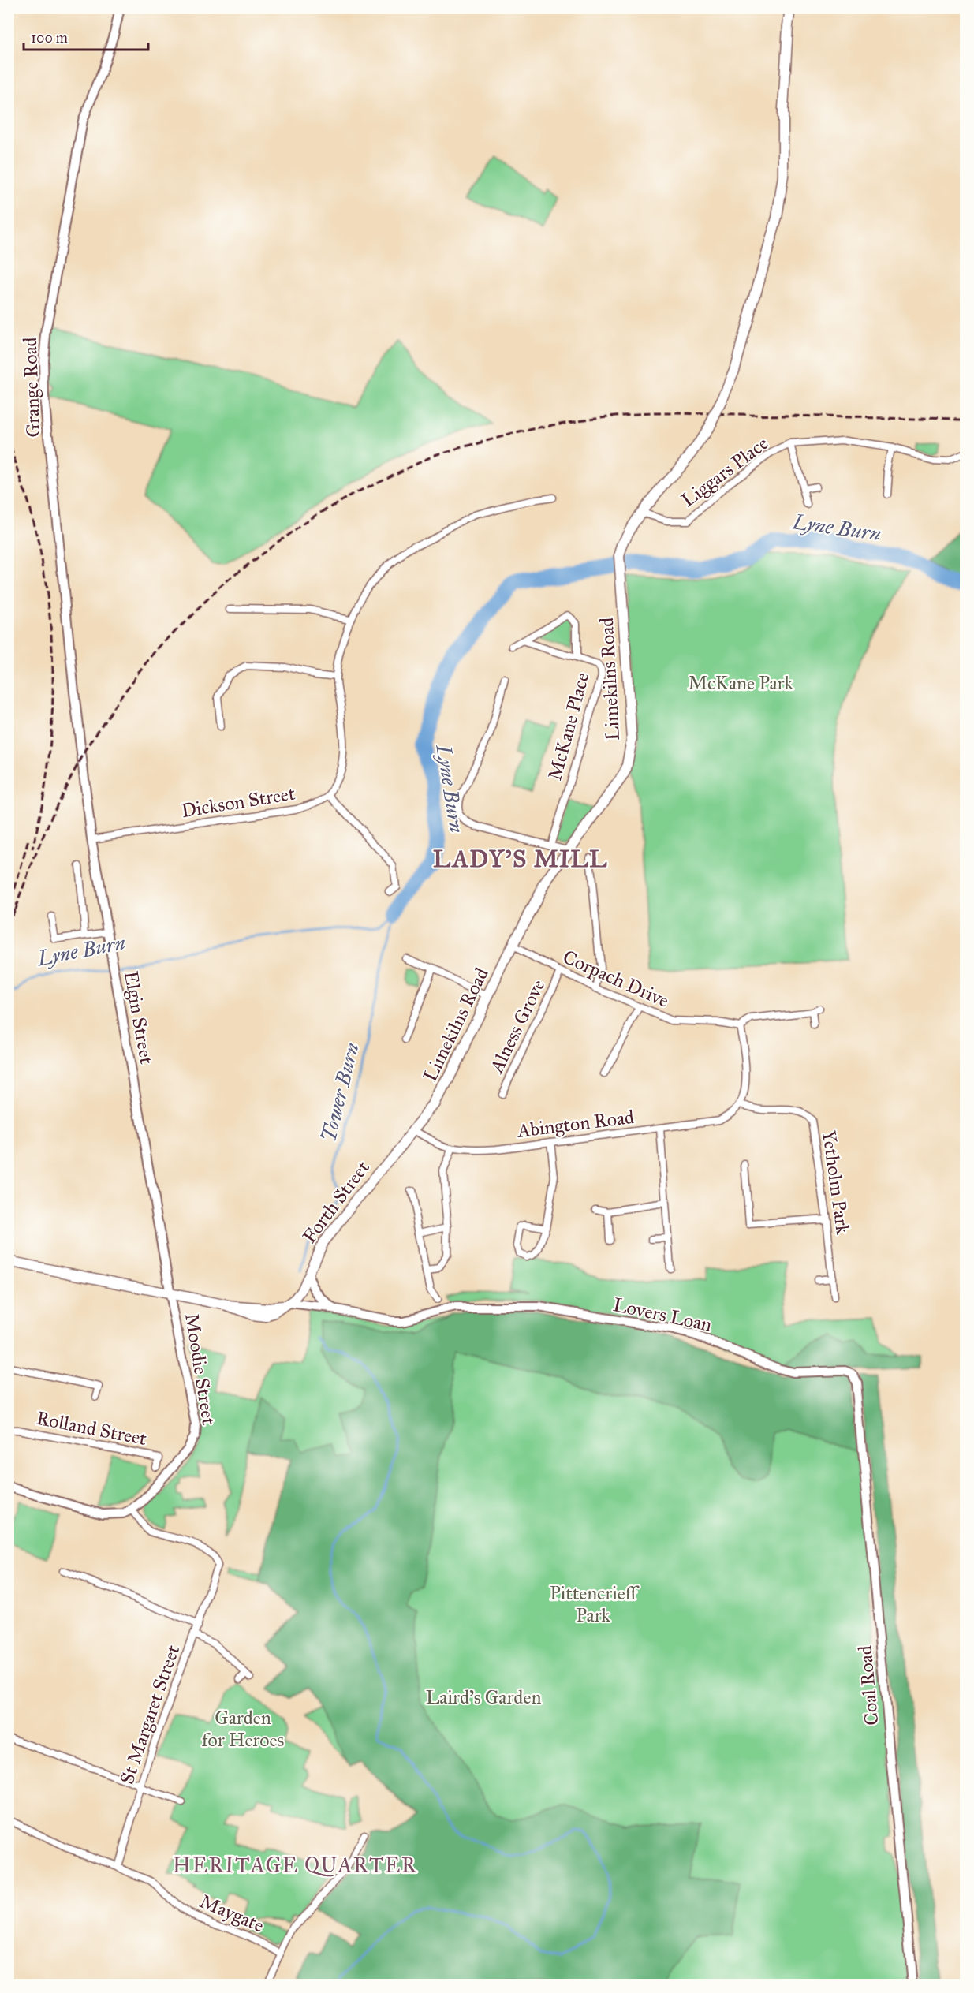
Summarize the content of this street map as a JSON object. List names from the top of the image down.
{
  "streets": {
    "main road": ["Limekilns Road", "Forth Street"],
    "street": [
      "Grange Road",
      "Liggars Place",
      "McKane Place",
      "Dickson Street",
      "Corpach Drive",
      "Elgin Street",
      "Alness Grove",
      "Abington Road",
      "Yetholm Park",
      "Lovers Loan",
      "Moodie Street",
      "Rolland Street",
      "Coal Road",
      "St Margaret Street",
      "Maygate"
    ]
  },
  "crossings": [
    ["Grange Road", "Elgin Street"],
    ["Liggars Place", "Limekilns Road"],
    ["Limekilns Road", "Corpach Drive"],
    ["Limekilns Road", "Abington Road"],
    ["Limekilns Road", "Forth Street"],
    ["Dickson Street", "Elgin Street"],
    ["Corpach Drive", "Alness Grove"],
    ["Elgin Street", "Moodie Street"],
    ["Abington Road", "Yetholm Park"],
    ["Abington Road", "Forth Street"],
    ["Forth Street", "Lovers Loan"],
    ["Lovers Loan", "Coal Road"],
    ["Moodie Street", "St Margaret Street"],
    ["St Margaret Street", "Maygate"]
  ],
  "districts": ["LADY'S MILL", "HERITAGE QUARTER"],
  "water": ["Lyne Burn", "Tower Burn"],
  "parks": [
    "McKane Park",
    "Pittencrieff Park",
    "Laird's Garden",
    "Garden for Heroes"
  ],
  "scale_bar": "100 m"
}
